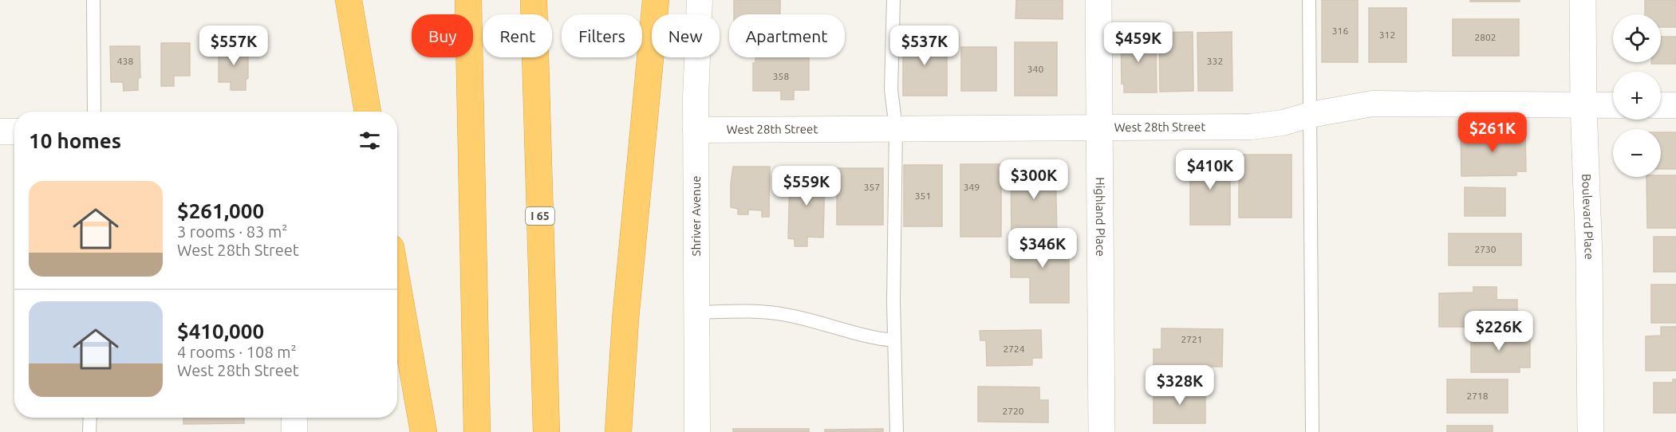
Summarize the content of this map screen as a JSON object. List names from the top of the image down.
{
  "streets": {
    "highway": ["I 65"],
    "street": [
      "West 28th Street",
      "Shriver Avenue",
      "Highland Place",
      "Boulevard Place"
    ]
  },
  "crossings": [
    ["West 28th Street", "Shriver Avenue"],
    ["West 28th Street", "Highland Place"],
    ["West 28th Street", "Boulevard Place"]
  ],
  "house_numbers": [
    "316",
    "312",
    "2802",
    "438",
    "332",
    "340",
    "358",
    "357",
    "349",
    "351",
    "2730",
    "2721",
    "2724",
    "2718",
    "2720"
  ],
  "page": {
    "map_buttons": ["+", "−"],
    "chip": [
      "Buy",
      "Rent",
      "Filters",
      "New",
      "Apartment"
    ],
    "price": [
      "$459K",
      "$557K",
      "$537K",
      "$261K",
      "$410K",
      "$300K",
      "$559K",
      "$346K",
      "$226K",
      "$328K"
    ],
    "heading": "10 homes",
    "list": [
      {
        "name": "$261,000",
        "note": "3 rooms · 83 m² · West 28th Street"
      },
      {
        "name": "$410,000",
        "note": "4 rooms · 108 m² · West 28th Street"
      }
    ]
  }
}
